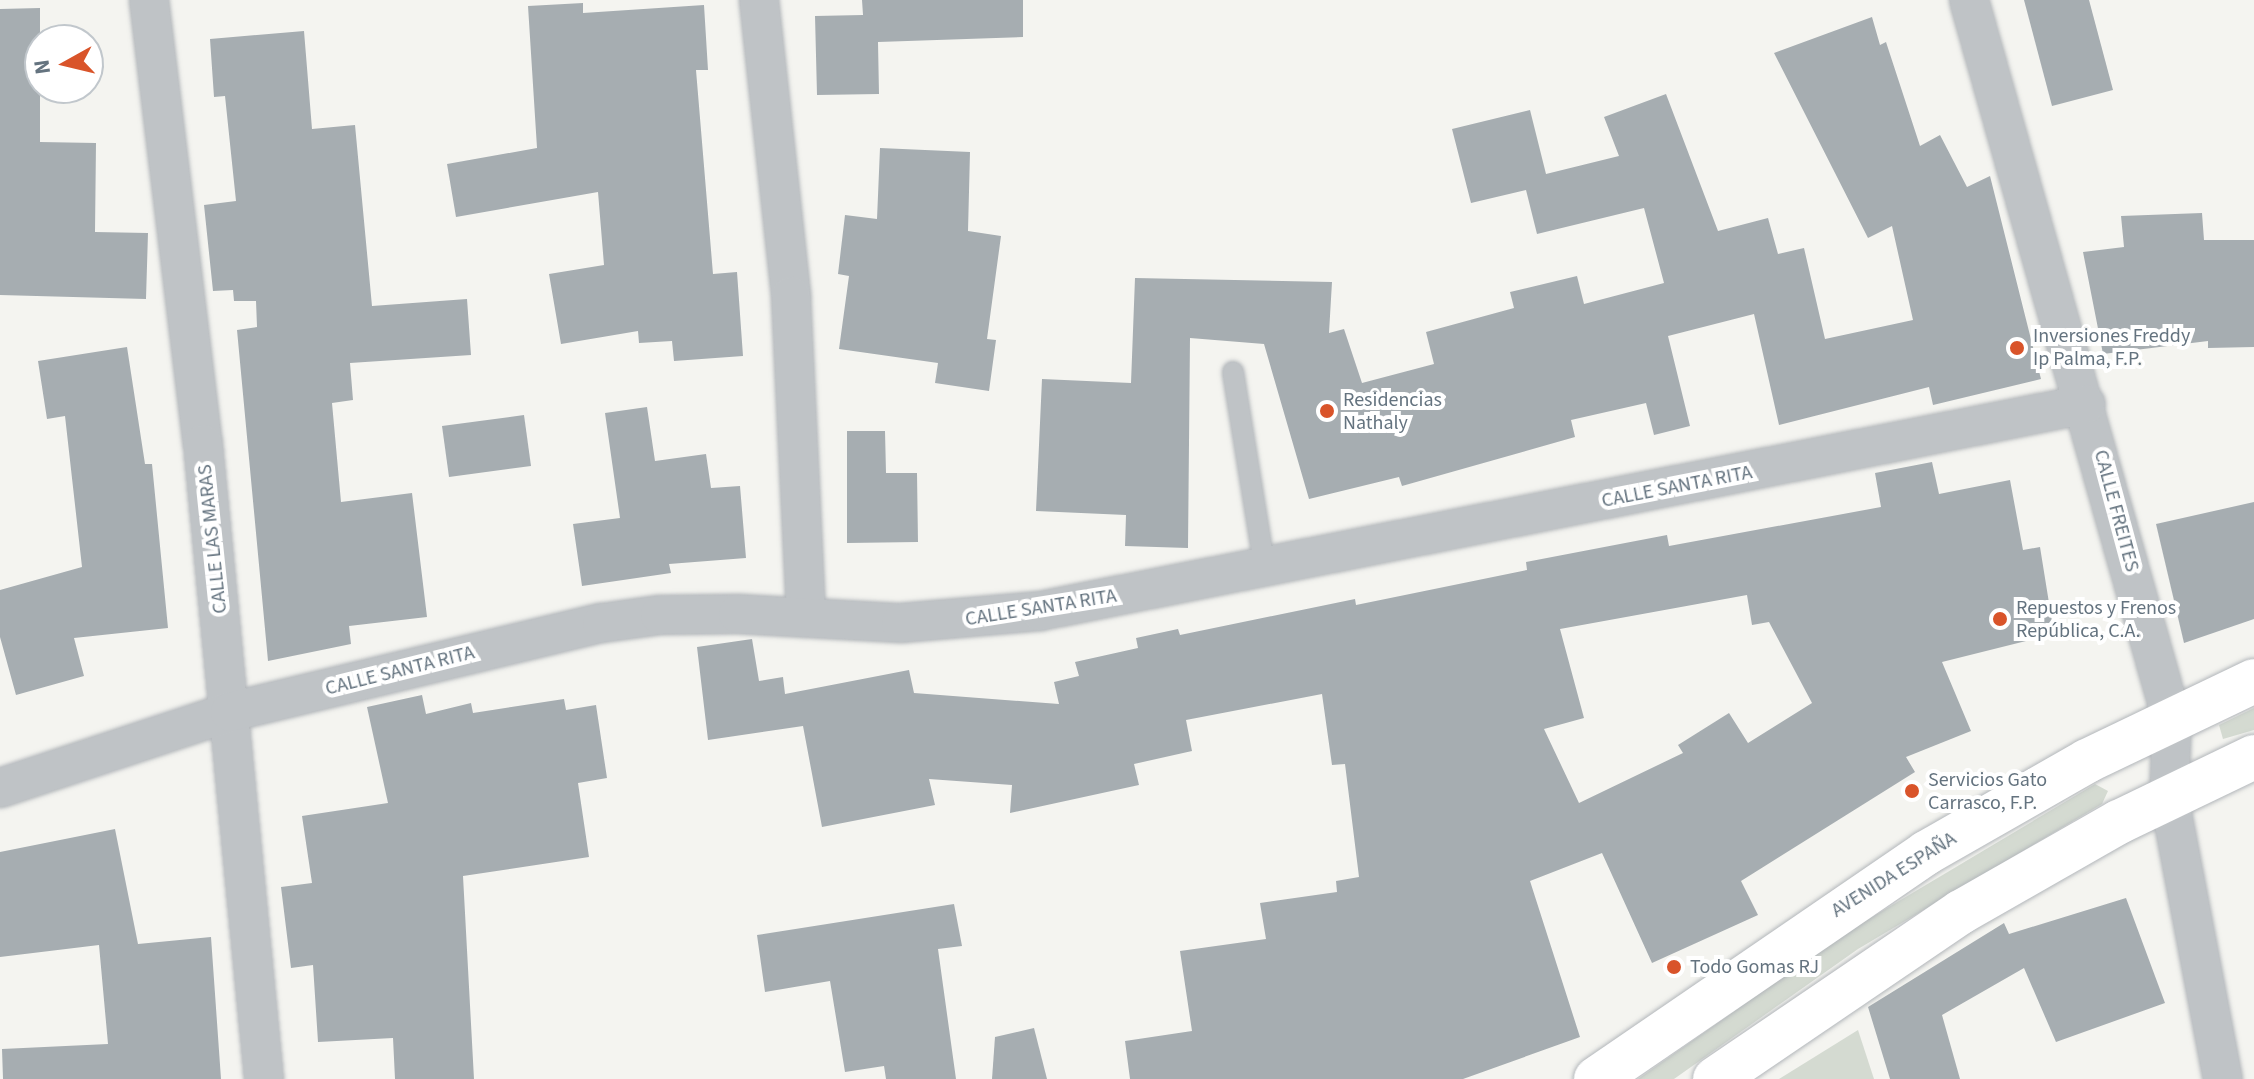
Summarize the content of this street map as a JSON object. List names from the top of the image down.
{
  "streets": {
    "main road": ["AVENIDA ESPAÑA"],
    "street": ["CALLE SANTA RITA", "CALLE FREITES", "CALLE LAS MARAS"]
  },
  "crossings": [
    ["CALLE SANTA RITA", "CALLE FREITES"],
    ["CALLE SANTA RITA", "CALLE LAS MARAS"],
    ["CALLE FREITES", "AVENIDA ESPAÑA"]
  ],
  "places": [
    "Inversiones Freddy Ip Palma, F.P.",
    "Residencias Nathaly",
    "Repuestos y Frenos República, C.A.",
    "Servicios Gato Carrasco, F.P.",
    "Todo Gomas RJ"
  ],
  "north": "left"
}
